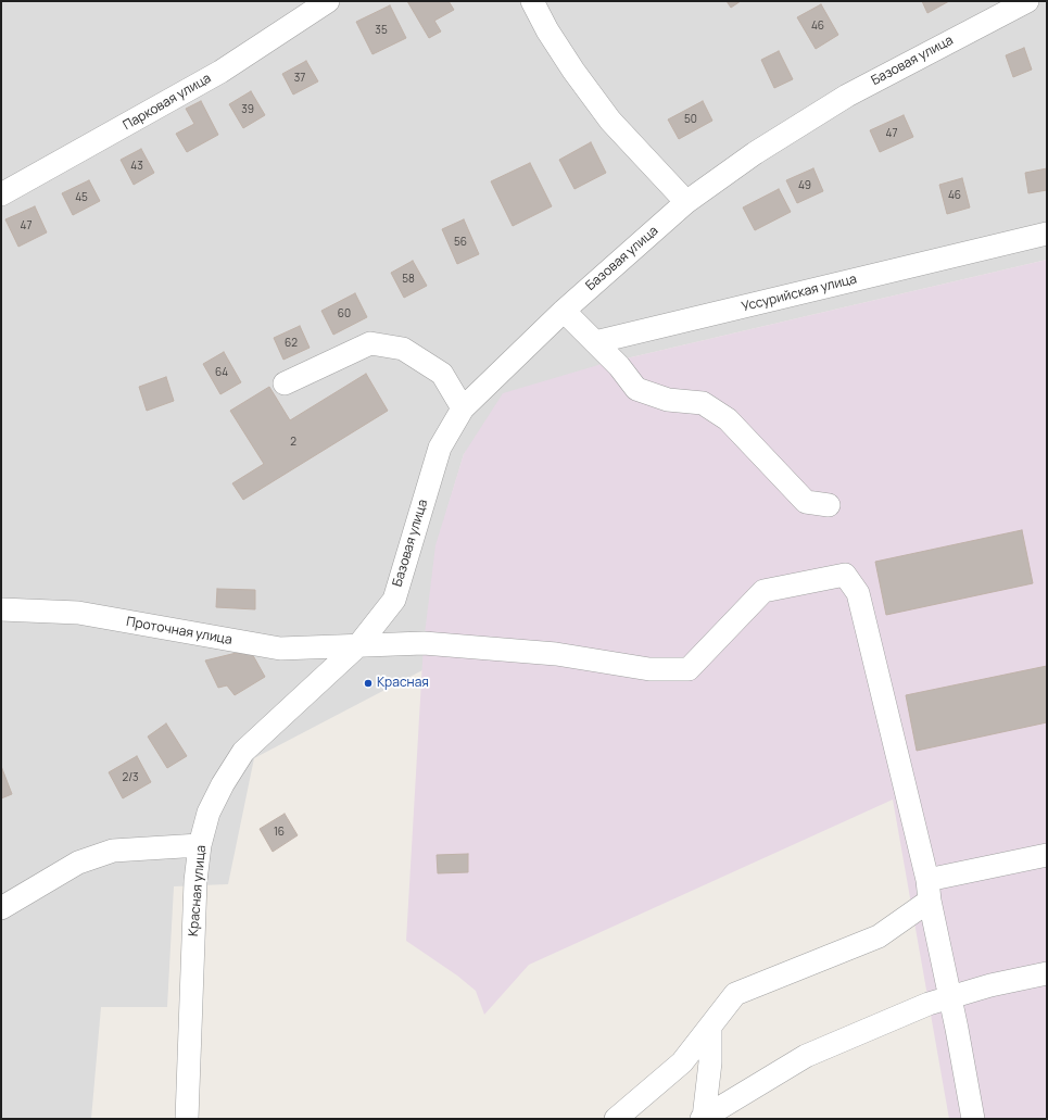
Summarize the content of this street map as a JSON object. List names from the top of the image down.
{
  "streets": {
    "street": [
      "Базовая улица",
      "Парковая улица",
      "Уссурийская улица",
      "Проточная улица",
      "Красная улица"
    ]
  },
  "crossings": [
    ["Базовая улица", "Проточная улица"],
    ["Базовая улица", "Красная улица"],
    ["Проточная улица", "Красная улица"]
  ],
  "places": ["Красная"],
  "house_numbers": [
    "46",
    "35",
    "37",
    "39",
    "50",
    "47",
    "43",
    "49",
    "46",
    "45",
    "47",
    "56",
    "58",
    "60",
    "62",
    "64",
    "2",
    "2/3",
    "16"
  ]
}
